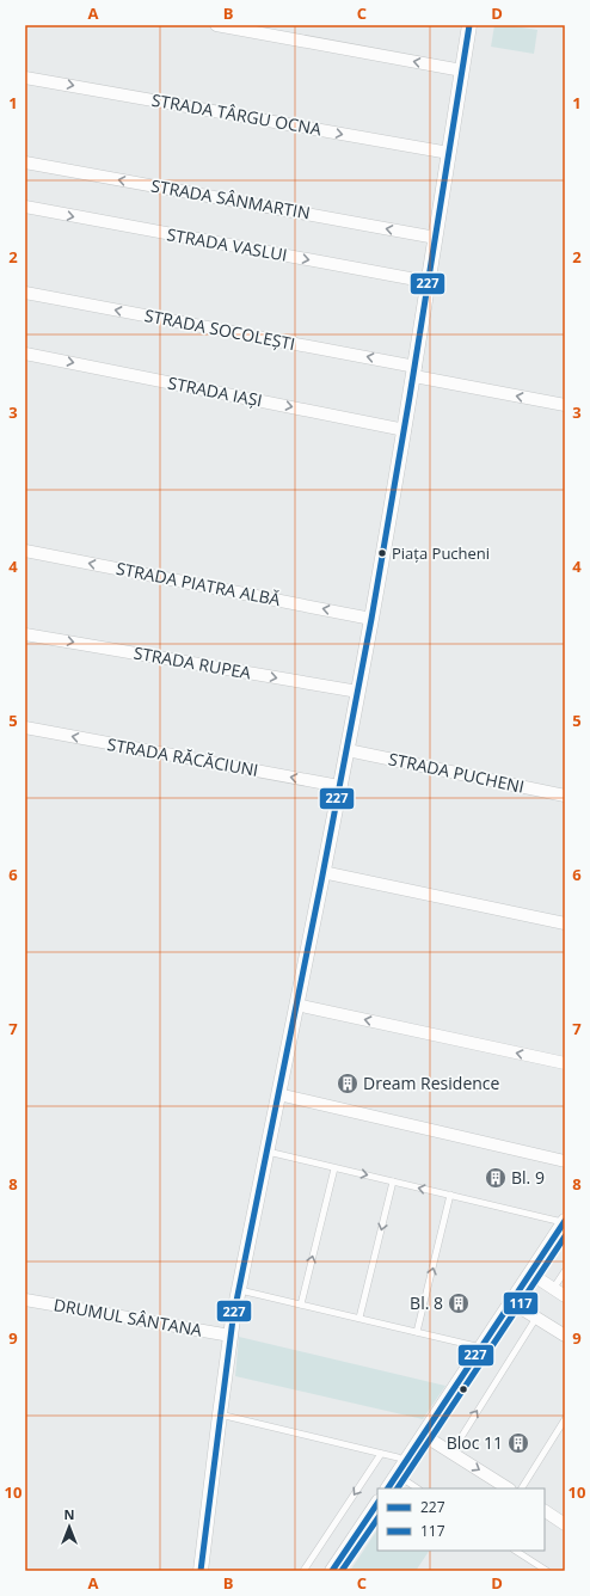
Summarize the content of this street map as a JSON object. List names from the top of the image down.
{
  "streets": {
    "street": [
      "STRADA TÂRGU OCNA",
      "STRADA SÂNMARTIN",
      "STRADA VASLUI",
      "STRADA SOCOLEȘTI",
      "STRADA IAȘI",
      "STRADA PIATRA ALBĂ",
      "STRADA RUPEA",
      "STRADA RĂCĂCIUNI",
      "STRADA PUCHENI",
      "DRUMUL SÂNTANA"
    ]
  },
  "one_way": [
    "STRADA SÂNMARTIN",
    "STRADA VASLUI",
    "STRADA SOCOLEȘTI",
    "STRADA IAȘI",
    "STRADA PIATRA ALBĂ",
    "STRADA RUPEA",
    "STRADA RĂCĂCIUNI"
  ],
  "places": {
    "other": ["Piața Pucheni"],
    "building": [
      "Dream Residence",
      "Bl. 9",
      "Bl. 8",
      "Bloc 11"
    ]
  },
  "lines": ["transit line 227", "transit line 117"],
  "legend": ["227", "117"],
  "north": "top",
  "grid": {
    "columns": [
      "A",
      "B",
      "C",
      "D"
    ],
    "rows": [
      "1",
      "2",
      "3",
      "4",
      "5",
      "6",
      "7",
      "8",
      "9",
      "10"
    ]
  }
}
